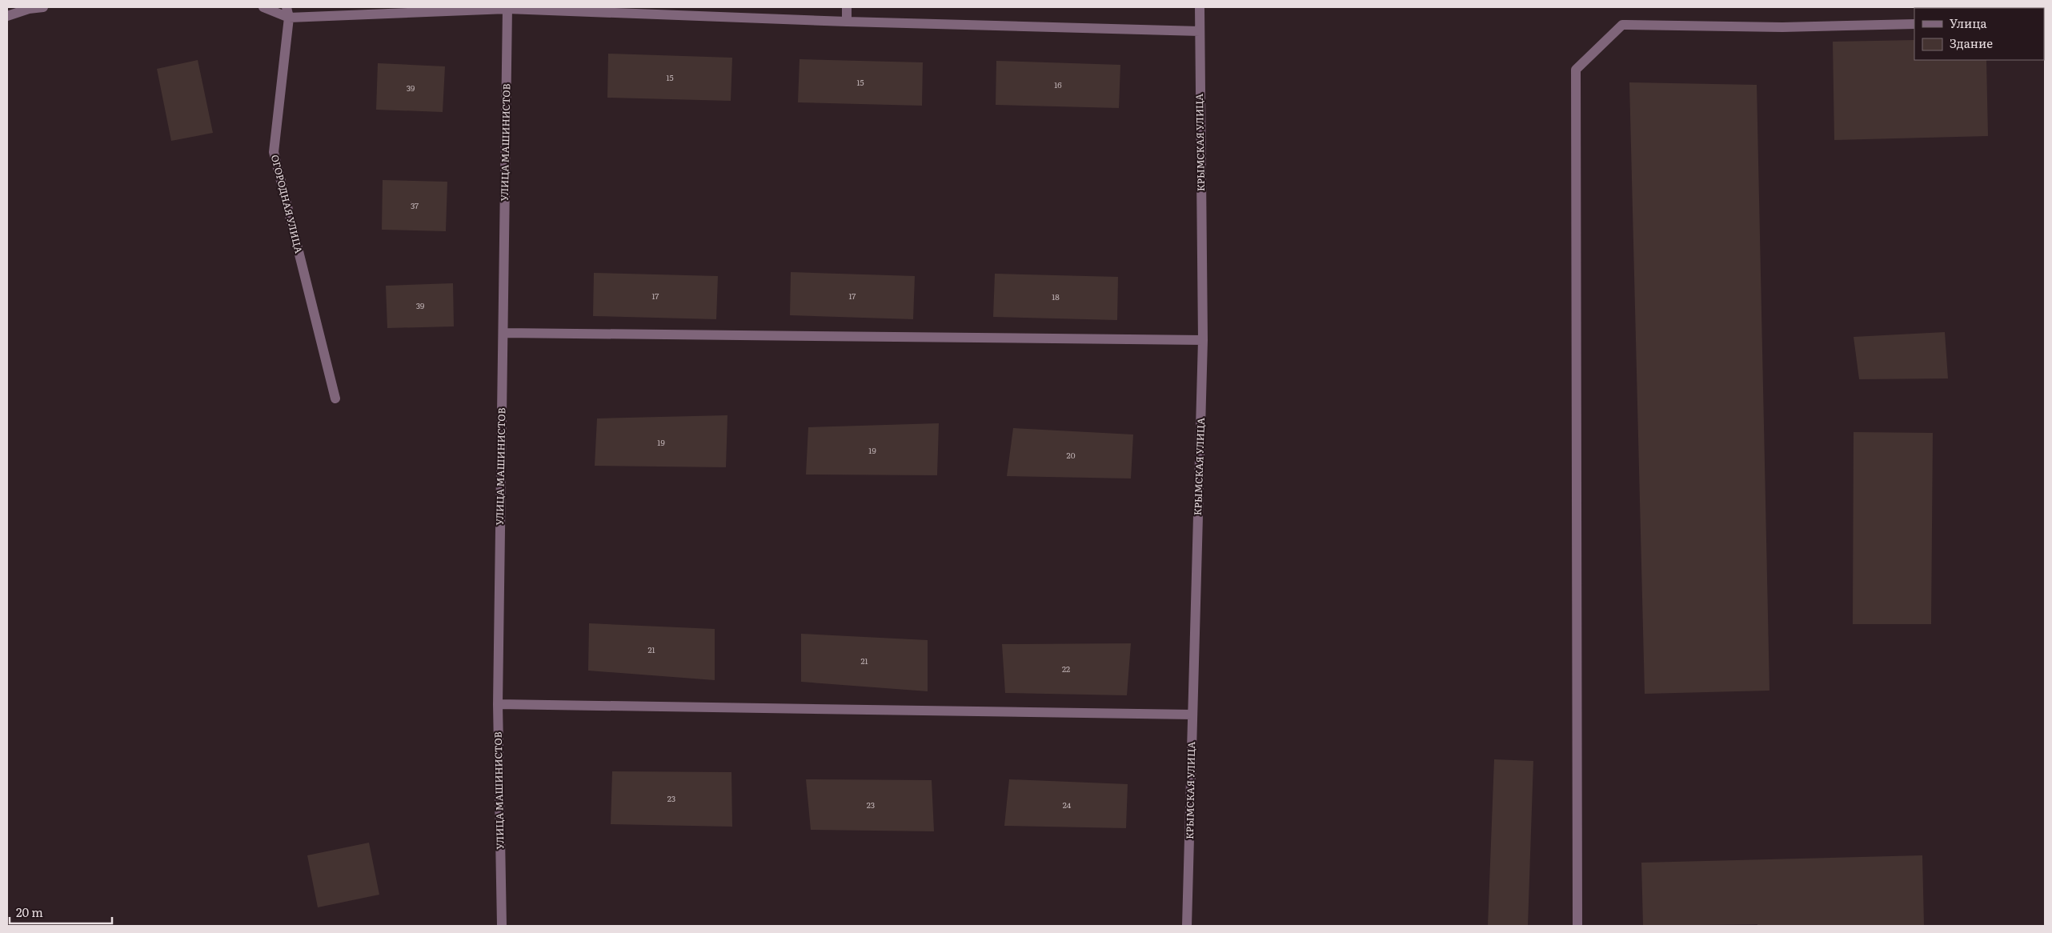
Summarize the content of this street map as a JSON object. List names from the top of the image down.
{
  "streets": {
    "street": ["УЛИЦА МАШИНИСТОВ", "КРЫМСКАЯ УЛИЦА", "ОГОРОДНАЯ УЛИЦА"]
  },
  "house_numbers": [
    "15",
    "15",
    "16",
    "39",
    "37",
    "17",
    "17",
    "18",
    "39",
    "19",
    "19",
    "20",
    "21",
    "21",
    "22",
    "23",
    "23",
    "24"
  ],
  "legend": ["Улица", "Здание"],
  "scale_bar": "20 m"
}
